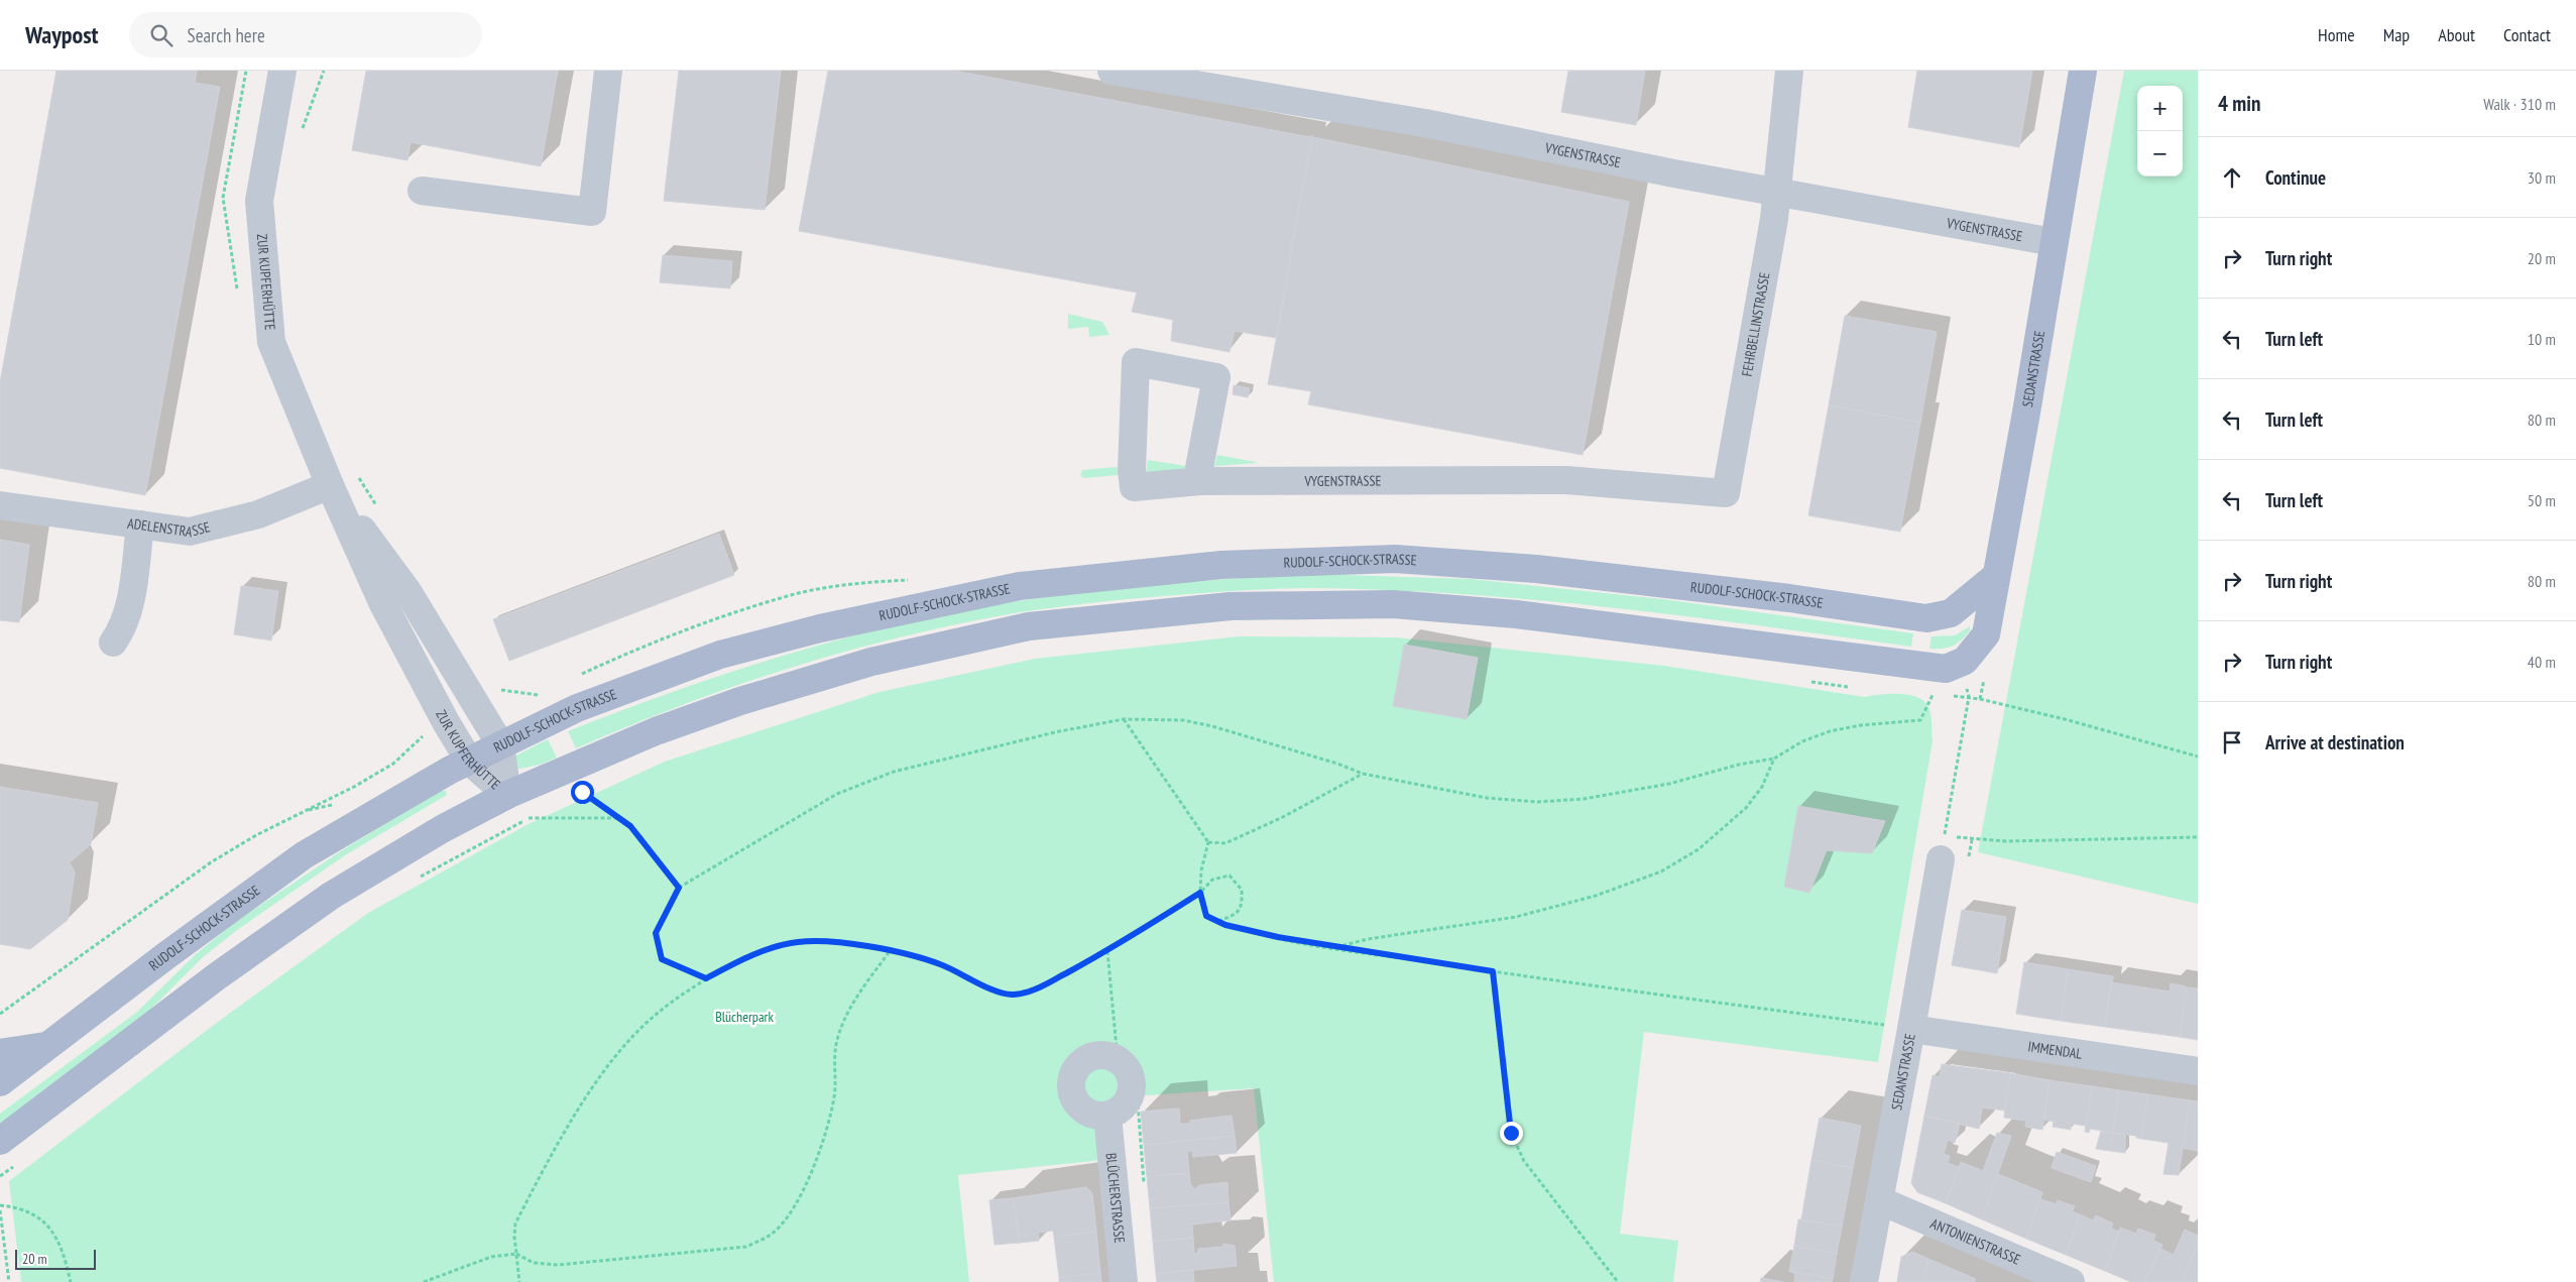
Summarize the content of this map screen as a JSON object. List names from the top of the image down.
{
  "streets": {
    "main road": ["SEDANSTRASSE", "RUDOLF-SCHOCK-STRASSE"],
    "street": [
      "VYGENSTRASSE",
      "ZUR KUPFERHÜTTE",
      "FEHRBELLINSTRASSE",
      "ADELENSTRASSE",
      "IMMENDAL",
      "BLÜCHERSTRASSE",
      "ANTONIENSTRASSE"
    ]
  },
  "crossings": [
    ["VYGENSTRASSE", "FEHRBELLINSTRASSE"],
    ["VYGENSTRASSE", "SEDANSTRASSE"],
    ["ZUR KUPFERHÜTTE", "SEDANSTRASSE"],
    ["ZUR KUPFERHÜTTE", "ADELENSTRASSE"],
    ["ZUR KUPFERHÜTTE", "RUDOLF-SCHOCK-STRASSE"],
    ["SEDANSTRASSE", "RUDOLF-SCHOCK-STRASSE"],
    ["SEDANSTRASSE", "IMMENDAL"],
    ["SEDANSTRASSE", "ANTONIENSTRASSE"]
  ],
  "parks": ["Blücherpark"],
  "scale_bar": "20 m",
  "page": {
    "header": "Waypost",
    "search": "Search here",
    "nav": [
      "Home",
      "Map",
      "About",
      "Contact"
    ],
    "heading": ["4 min", "Walk · 310 m"],
    "map_buttons": ["+", "−"],
    "list": [
      ["Continue", "30 m"],
      ["Turn right", "20 m"],
      ["Turn left", "10 m"],
      ["Turn left", "80 m"],
      ["Turn left", "50 m"],
      ["Turn right", "80 m"],
      ["Turn right", "40 m"],
      "Arrive at destination"
    ],
    "scale": "20 m"
  }
}
